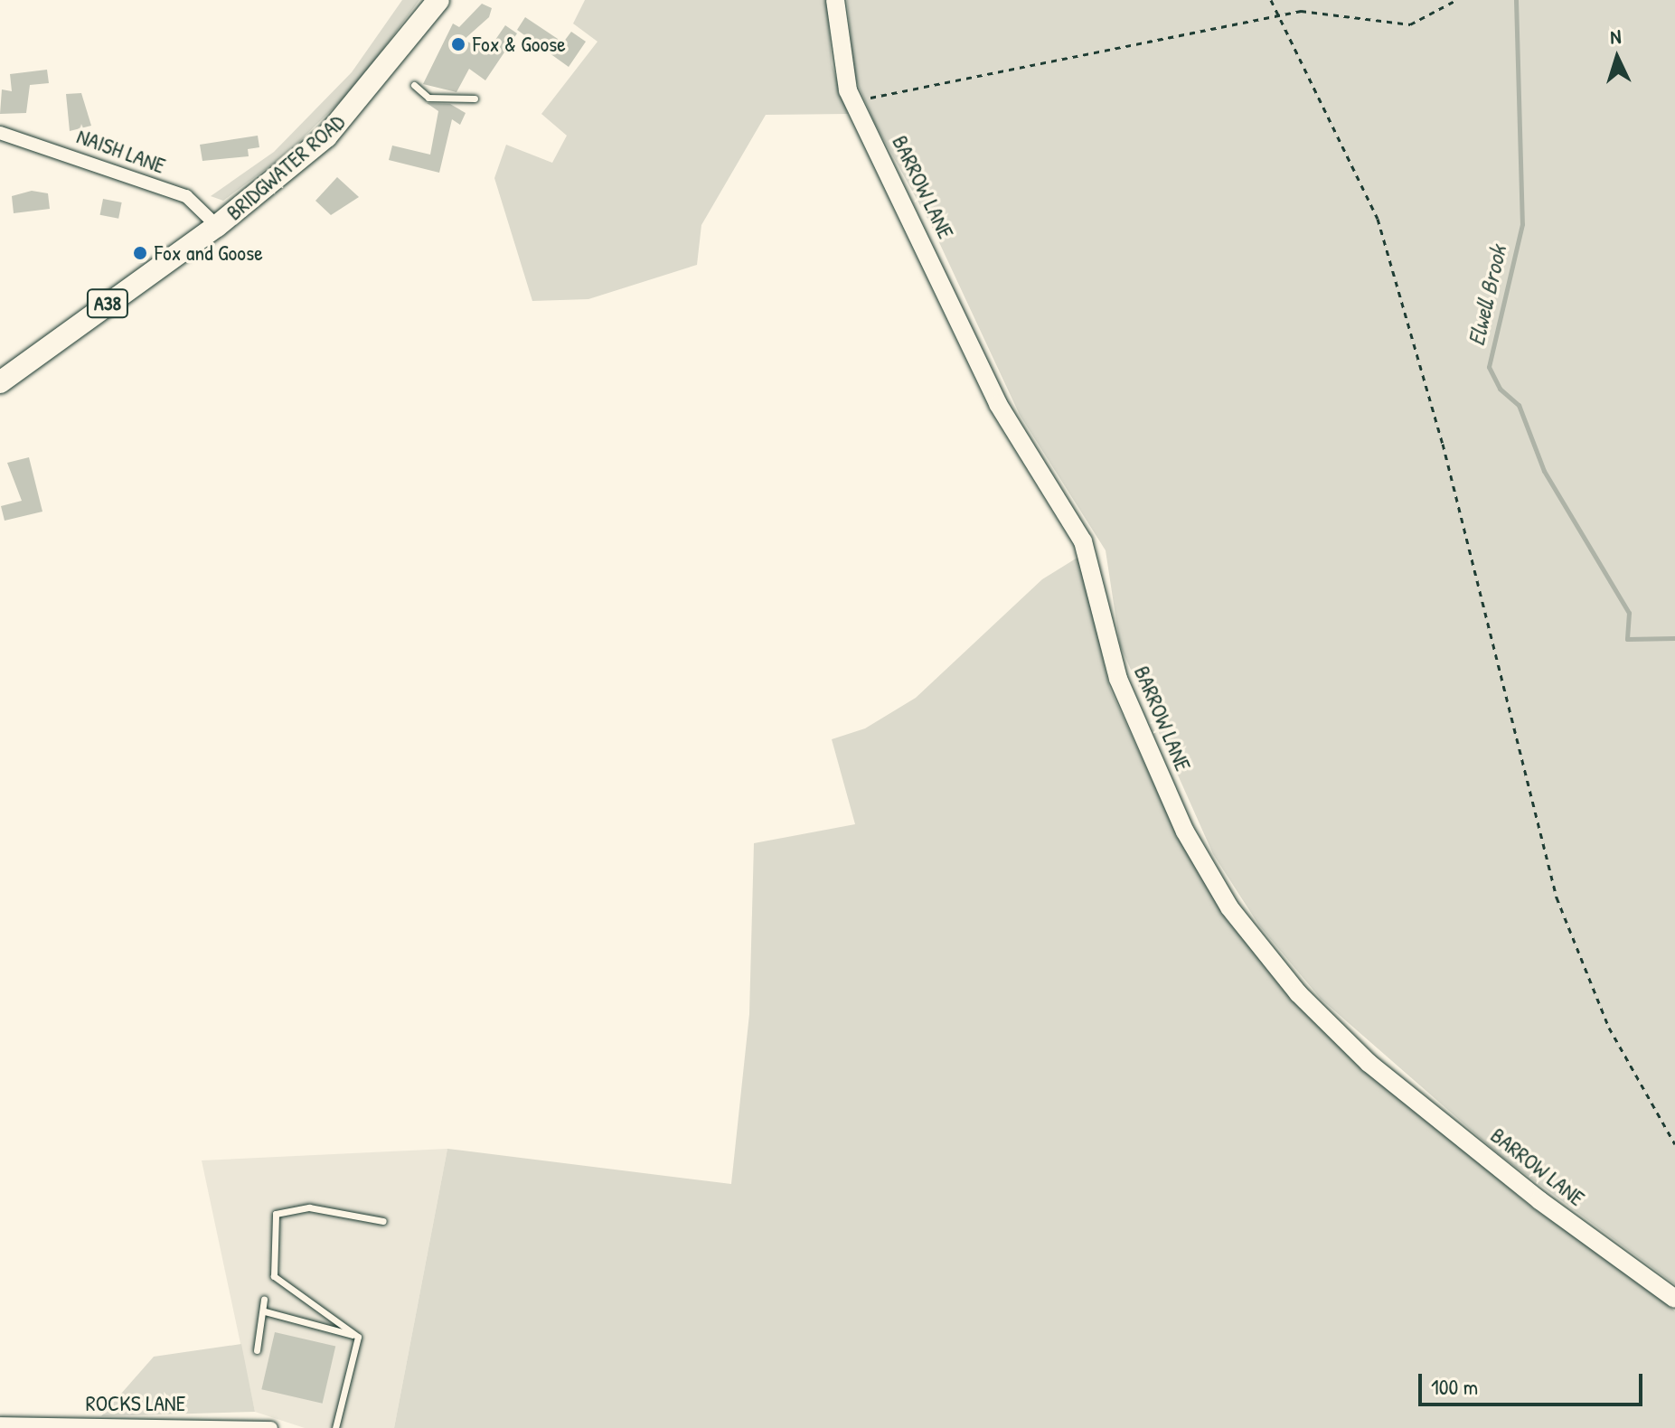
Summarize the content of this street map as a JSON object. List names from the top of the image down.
{
  "streets": {
    "highway": ["BRIDGWATER ROAD", "A38"],
    "main road": ["BARROW LANE"],
    "street": ["NAISH LANE", "ROCKS LANE"]
  },
  "crossings": [
    ["NAISH LANE", "BRIDGWATER ROAD"]
  ],
  "water": ["Elwell Brook"],
  "places": ["Fox & Goose", "Fox and Goose"],
  "scale_bar": "100 m",
  "north": "top"
}
